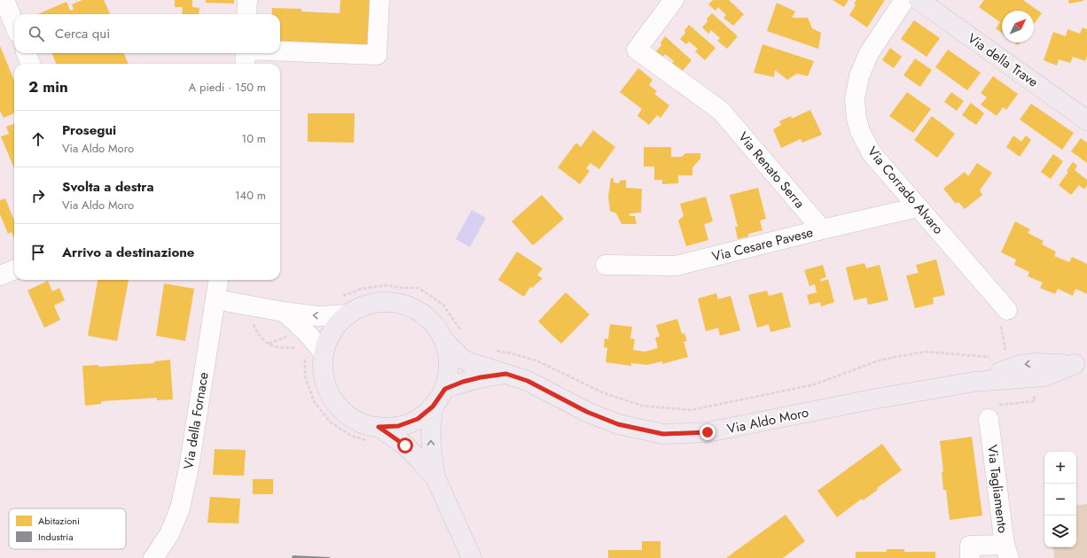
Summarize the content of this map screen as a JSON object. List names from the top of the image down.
{
  "streets": {
    "main road": ["Via della Trave", "Via Aldo Moro"],
    "street": [
      "Via Renato Serra",
      "Via Corrado Alvaro",
      "Via Cesare Pavese",
      "Via della Fornace",
      "Via Tagliamento"
    ]
  },
  "crossings": [
    ["Via Renato Serra", "Via Cesare Pavese"],
    ["Via Corrado Alvaro", "Via Cesare Pavese"],
    ["Via della Fornace", "Via Aldo Moro"]
  ],
  "legend": ["Abitazioni", "Industria"],
  "north": "top right",
  "page": {
    "search": "Cerca qui",
    "heading": ["2 min", "A piedi · 150 m"],
    "list": [
      ["Prosegui", "Via Aldo Moro", "10 m"],
      ["Svolta a destra", "Via Aldo Moro", "140 m"],
      "Arrivo a destinazione"
    ],
    "map_buttons": ["+", "−"]
  }
}
